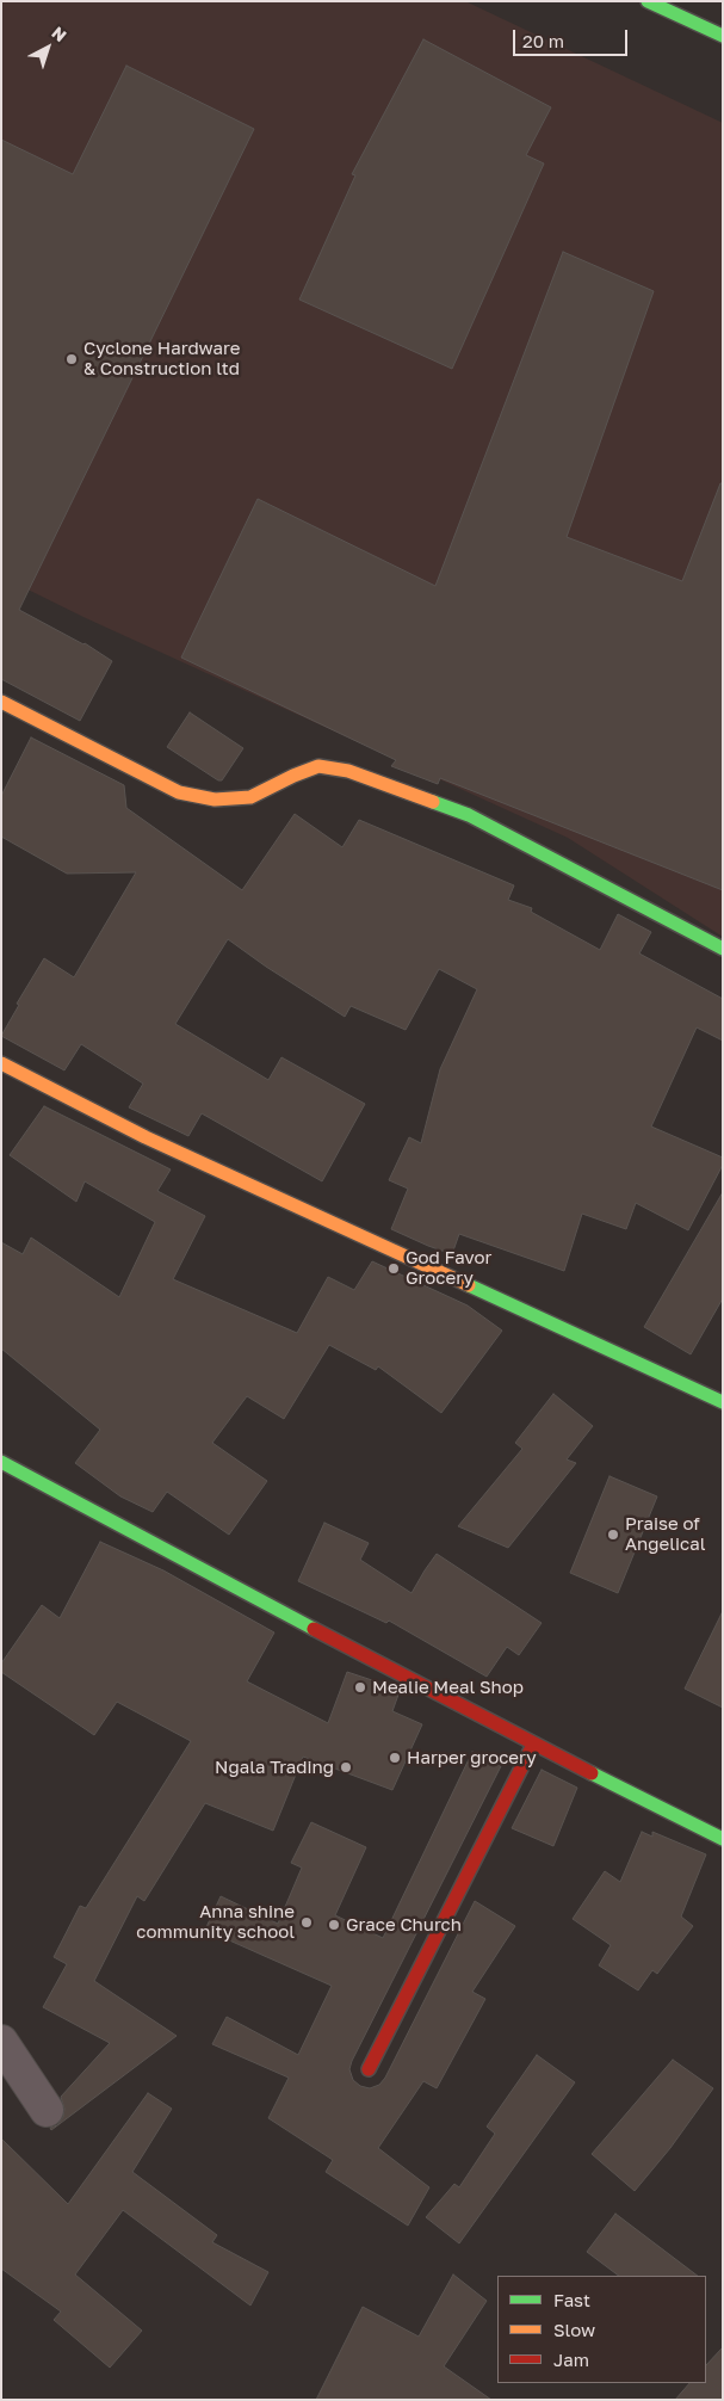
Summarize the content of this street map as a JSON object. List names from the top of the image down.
{
  "places": [
    "Cyclone Hardware & Construction ltd",
    "God Favor Grocery",
    "Praise of Angelical",
    "Mealie Meal Shop",
    "Harper grocery",
    "Ngala Trading",
    "Anna shine community school",
    "Grace Church"
  ],
  "legend": ["Fast", "Slow", "Jam"],
  "scale_bar": "20 m",
  "north": "top right"
}
